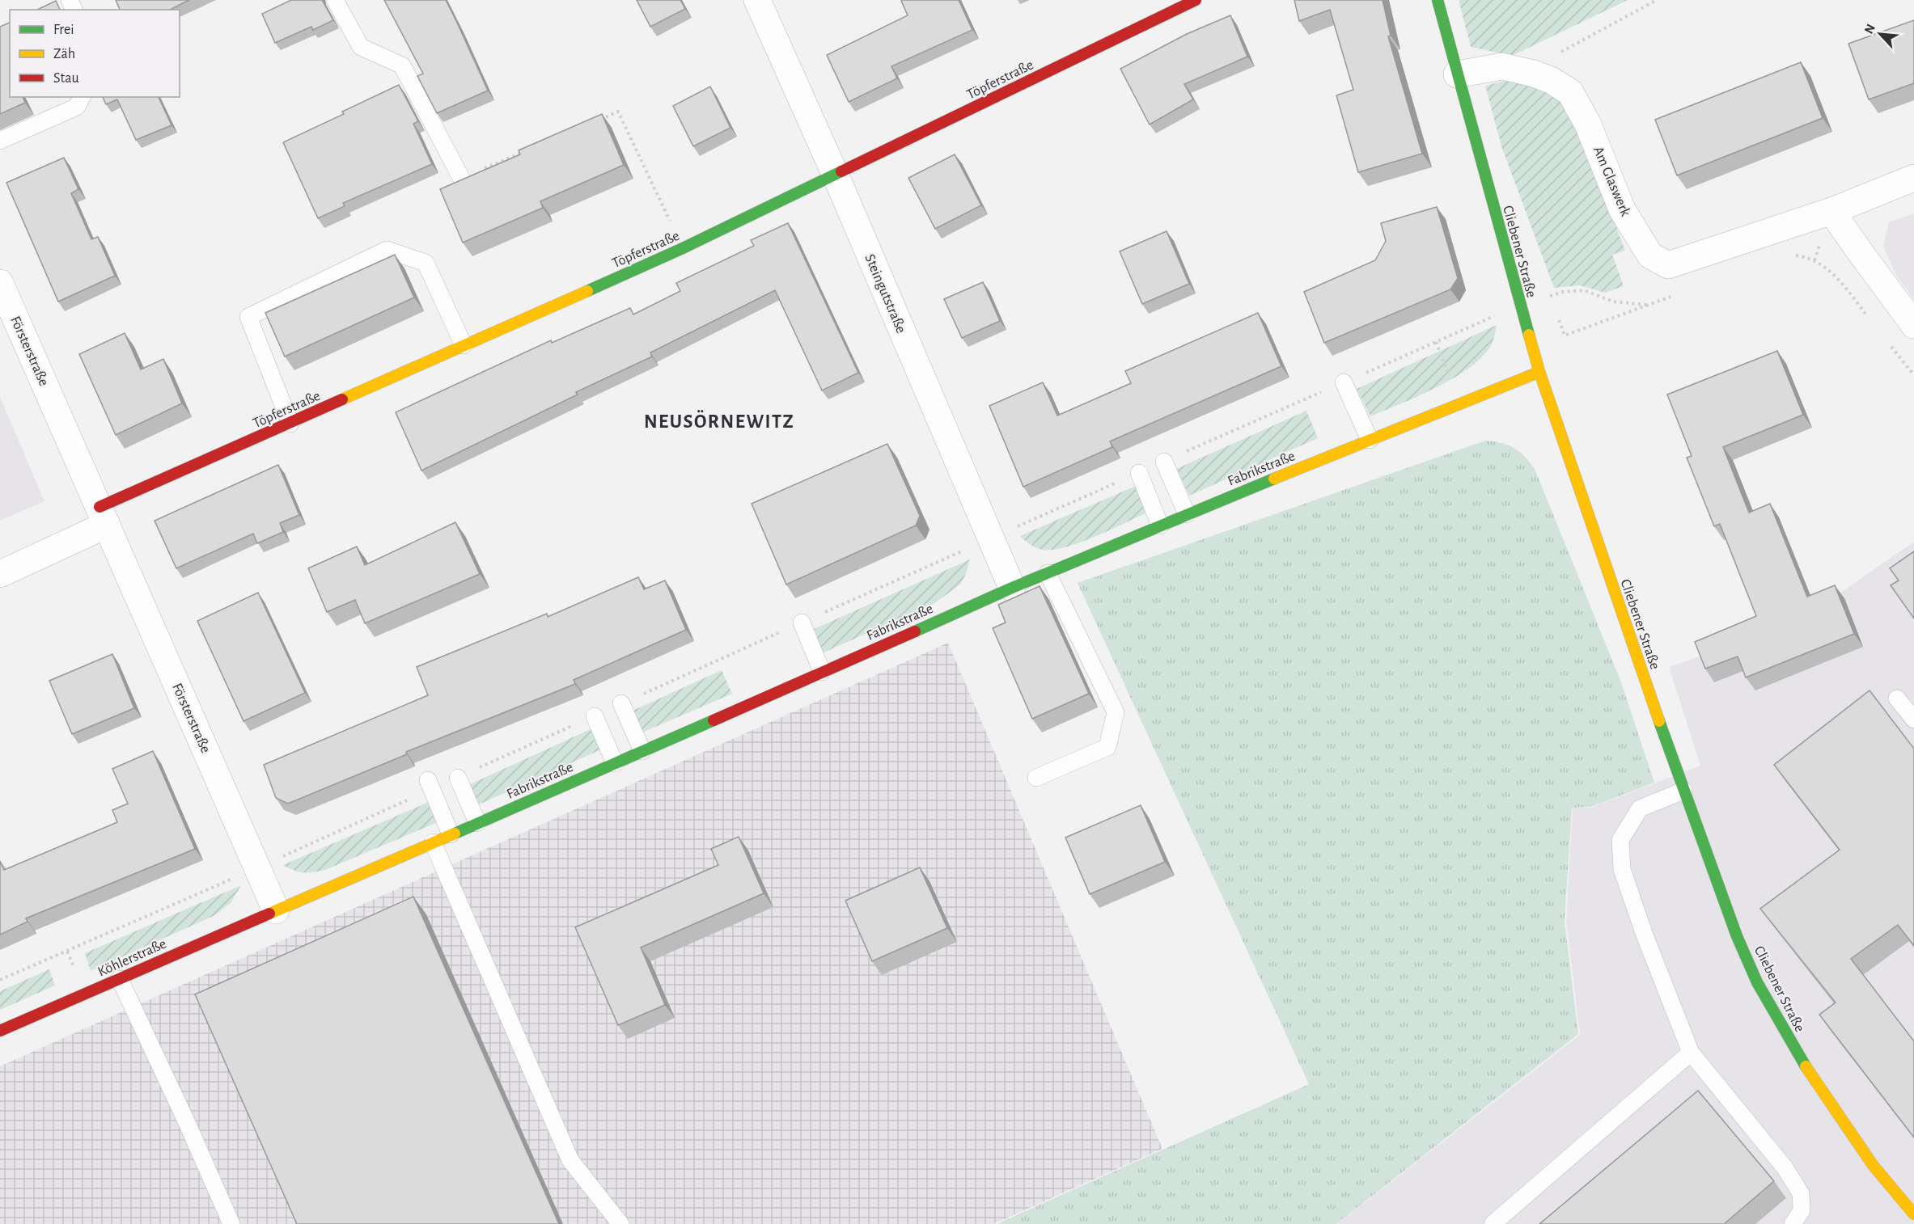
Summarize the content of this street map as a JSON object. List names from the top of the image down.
{
  "streets": {
    "street": [
      "Töpferstraße",
      "Am Glaswerk",
      "Cliebener Straße",
      "Steingutstraße",
      "Försterstraße",
      "Fabrikstraße",
      "Köhlerstraße"
    ]
  },
  "crossings": [
    ["Töpferstraße", "Steingutstraße"],
    ["Töpferstraße", "Försterstraße"],
    ["Am Glaswerk", "Cliebener Straße"],
    ["Cliebener Straße", "Fabrikstraße"],
    ["Steingutstraße", "Fabrikstraße"],
    ["Försterstraße", "Fabrikstraße"],
    ["Försterstraße", "Köhlerstraße"],
    ["Fabrikstraße", "Köhlerstraße"]
  ],
  "districts": ["NEUSÖRNEWITZ"],
  "legend": ["Frei", "Zäh", "Stau"],
  "north": "top left"
}
